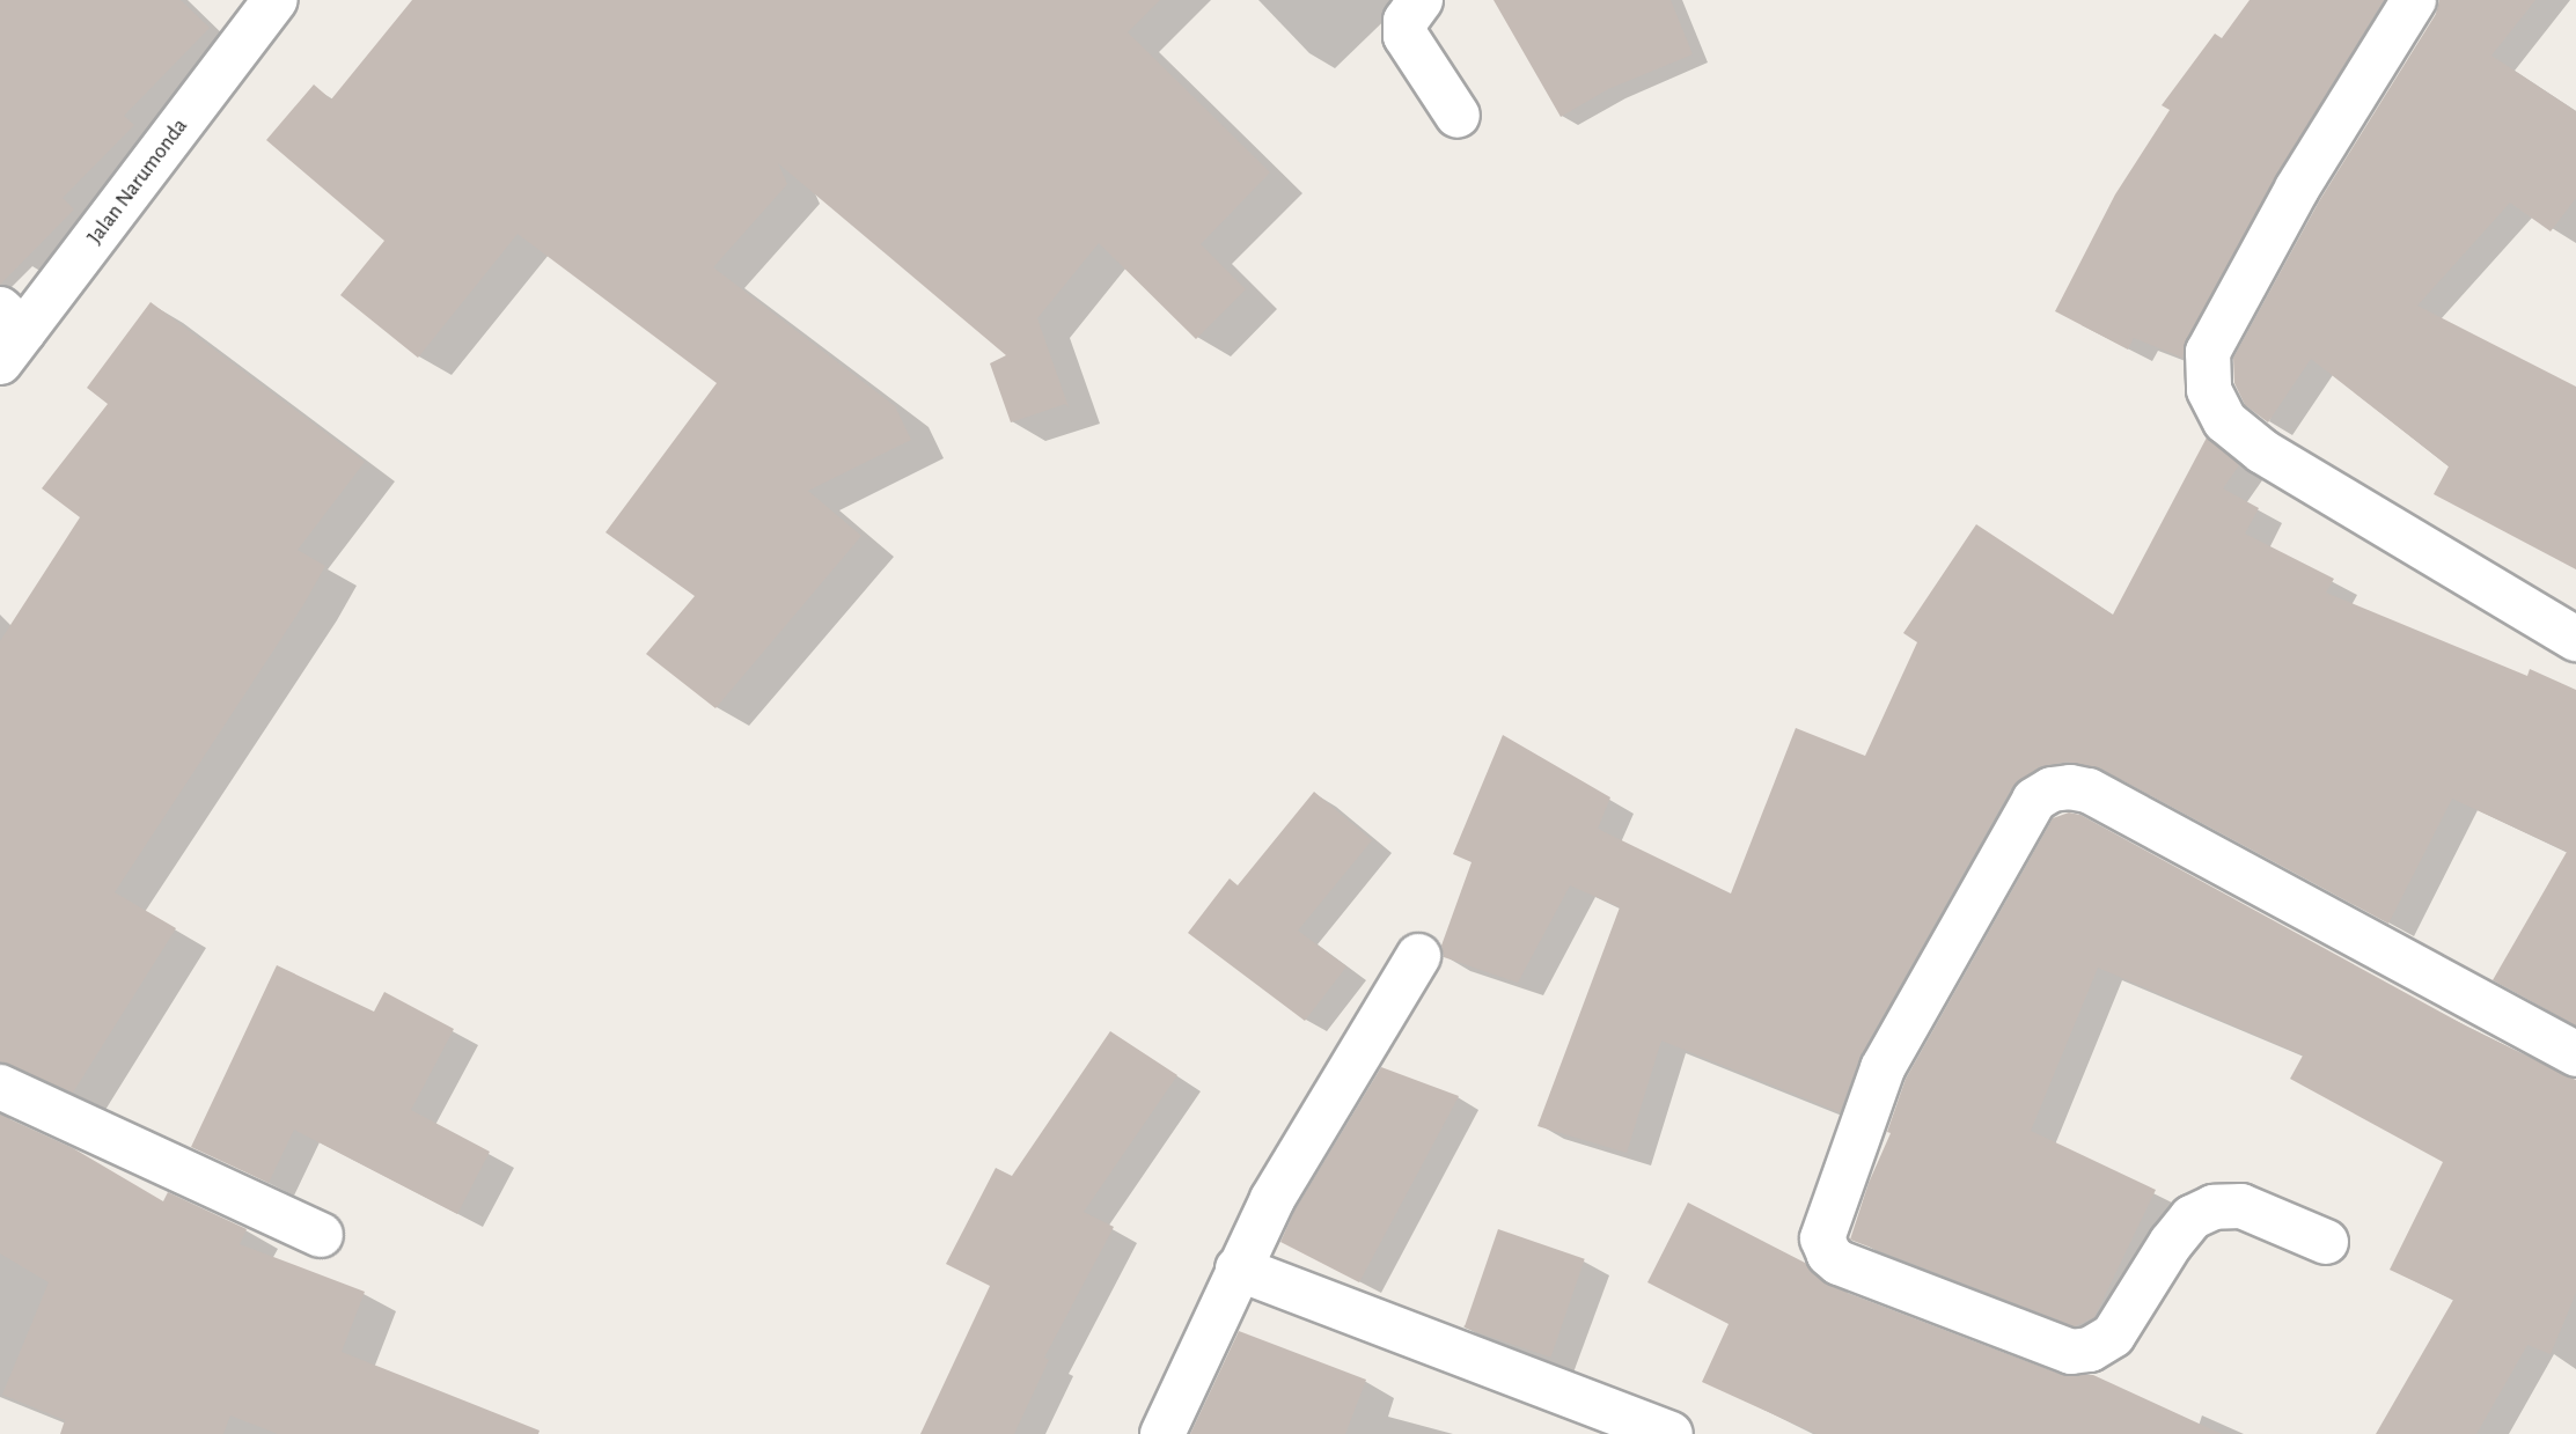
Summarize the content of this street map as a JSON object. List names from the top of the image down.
{
  "streets": {
    "street": ["Jalan Narumonda"]
  }
}
